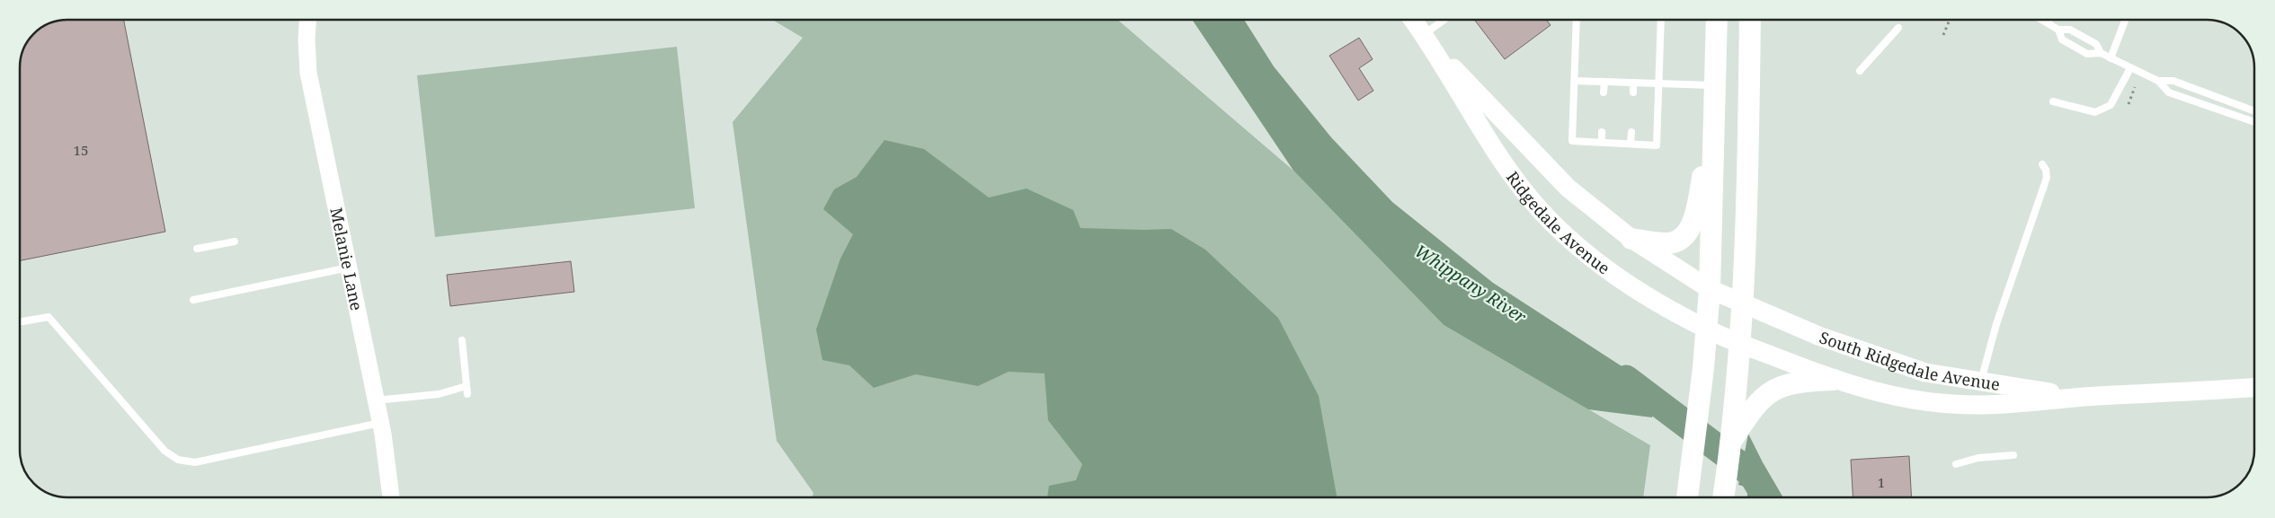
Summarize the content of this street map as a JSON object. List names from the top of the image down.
{
  "streets": {
    "main road": ["Ridgedale Avenue", "South Ridgedale Avenue"],
    "street": ["Melanie Lane"]
  },
  "crossings": [
    ["Ridgedale Avenue", "South Ridgedale Avenue"]
  ],
  "water": ["Whippany River"],
  "house_numbers": ["15", "1"]
}
